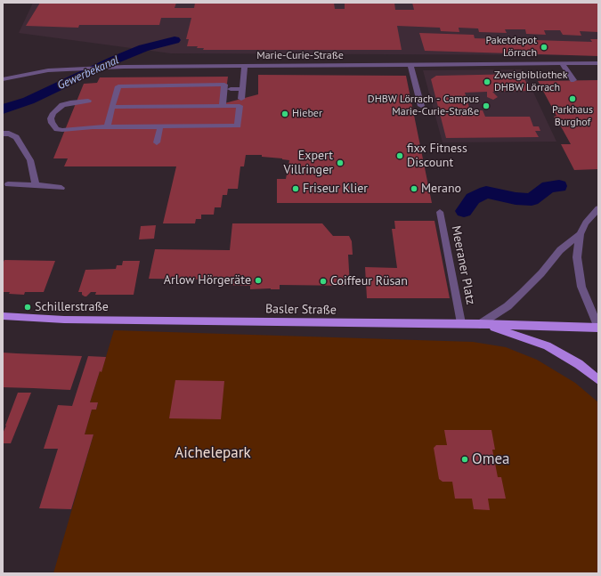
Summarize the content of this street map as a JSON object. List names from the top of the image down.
{
  "streets": {
    "main road": ["Basler Straße"],
    "street": ["Marie-Curie-Straße", "Meeraner Platz"]
  },
  "crossings": [
    ["Meeraner Platz", "Basler Straße"]
  ],
  "water": ["Gewerbekanal"],
  "parks": ["Aichelepark"],
  "places": [
    "Paketdepot Lörrach",
    "Zweigbibliothek DHBW Lörrach",
    "Parkhaus Burghof",
    "DHBW Lörrach - Campus Marie-Curie-Straße",
    "Hieber",
    "fixx Fitness Discount",
    "Expert Villringer",
    "Friseur Klier",
    "Merano",
    "Arlow Hörgeräte",
    "Coiffeur Rüsan",
    "Schillerstraße",
    "Omea"
  ]
}
